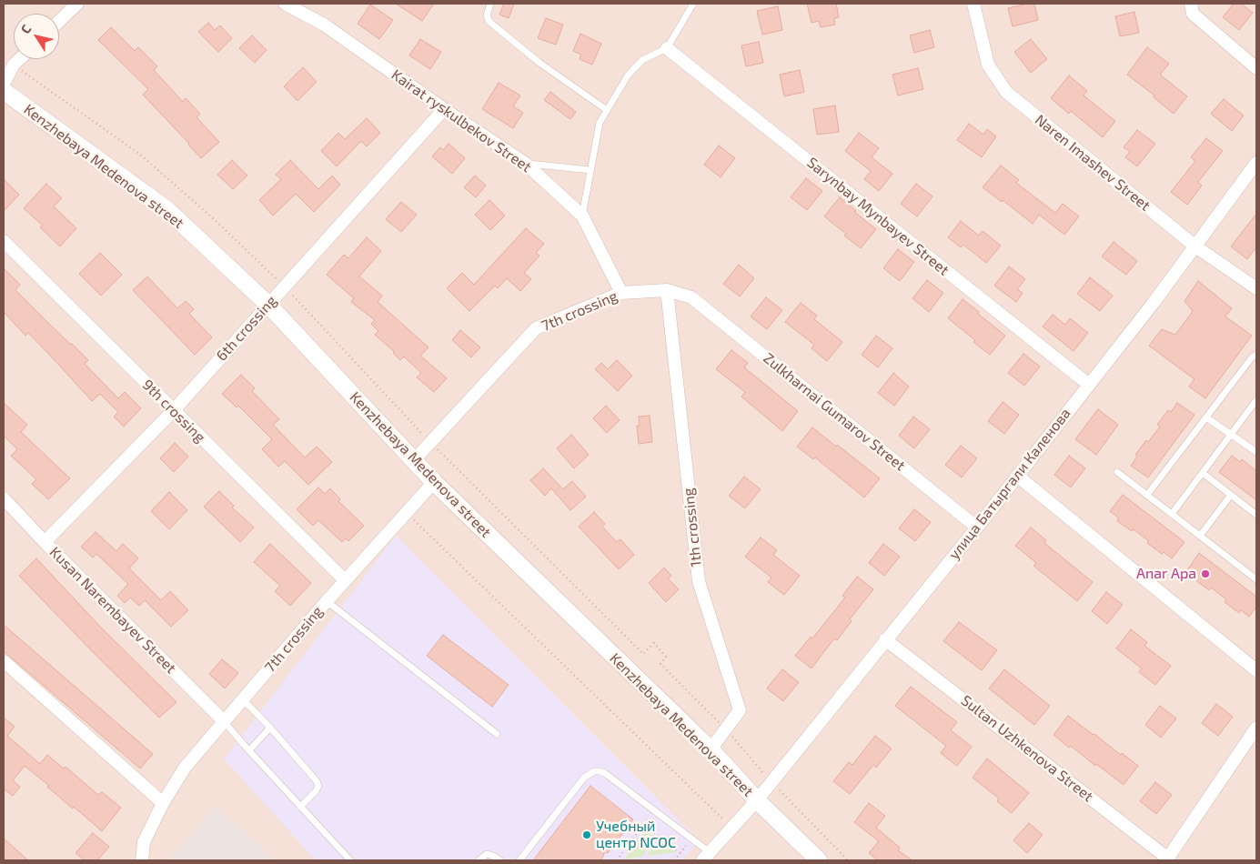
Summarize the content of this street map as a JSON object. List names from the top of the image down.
{
  "streets": {
    "street": [
      "Kairat ryskulbekov Street",
      "Naren Imashev Street",
      "Kenzhebaya Medenova street",
      "Sarynbay Mynbayev Street",
      "7th crossing",
      "6th crossing",
      "9th crossing",
      "Zulkharnai Gumarov Street",
      "улица Батыргали Каленова",
      "1th crossing",
      "Kusan Narembayev Street",
      "Sultan Uzhkenova Street"
    ]
  },
  "crossings": [
    ["Kairat ryskulbekov Street", "7th crossing"],
    ["Kairat ryskulbekov Street", "6th crossing"],
    ["Naren Imashev Street", "улица Батыргали Каленова"],
    ["Kenzhebaya Medenova street", "7th crossing"],
    ["Kenzhebaya Medenova street", "6th crossing"],
    ["Kenzhebaya Medenova street", "улица Батыргали Каленова"],
    ["Kenzhebaya Medenova street", "1th crossing"],
    ["Sarynbay Mynbayev Street", "улица Батыргали Каленова"],
    ["7th crossing", "9th crossing"],
    ["7th crossing", "Zulkharnai Gumarov Street"],
    ["7th crossing", "1th crossing"],
    ["7th crossing", "Kusan Narembayev Street"],
    ["6th crossing", "9th crossing"],
    ["6th crossing", "Kusan Narembayev Street"],
    ["Zulkharnai Gumarov Street", "улица Батыргали Каленова"],
    ["улица Батыргали Каленова", "Sultan Uzhkenova Street"]
  ],
  "places": ["Anar Apa", "Учебный центр NCOC"],
  "north": "top left"
}
